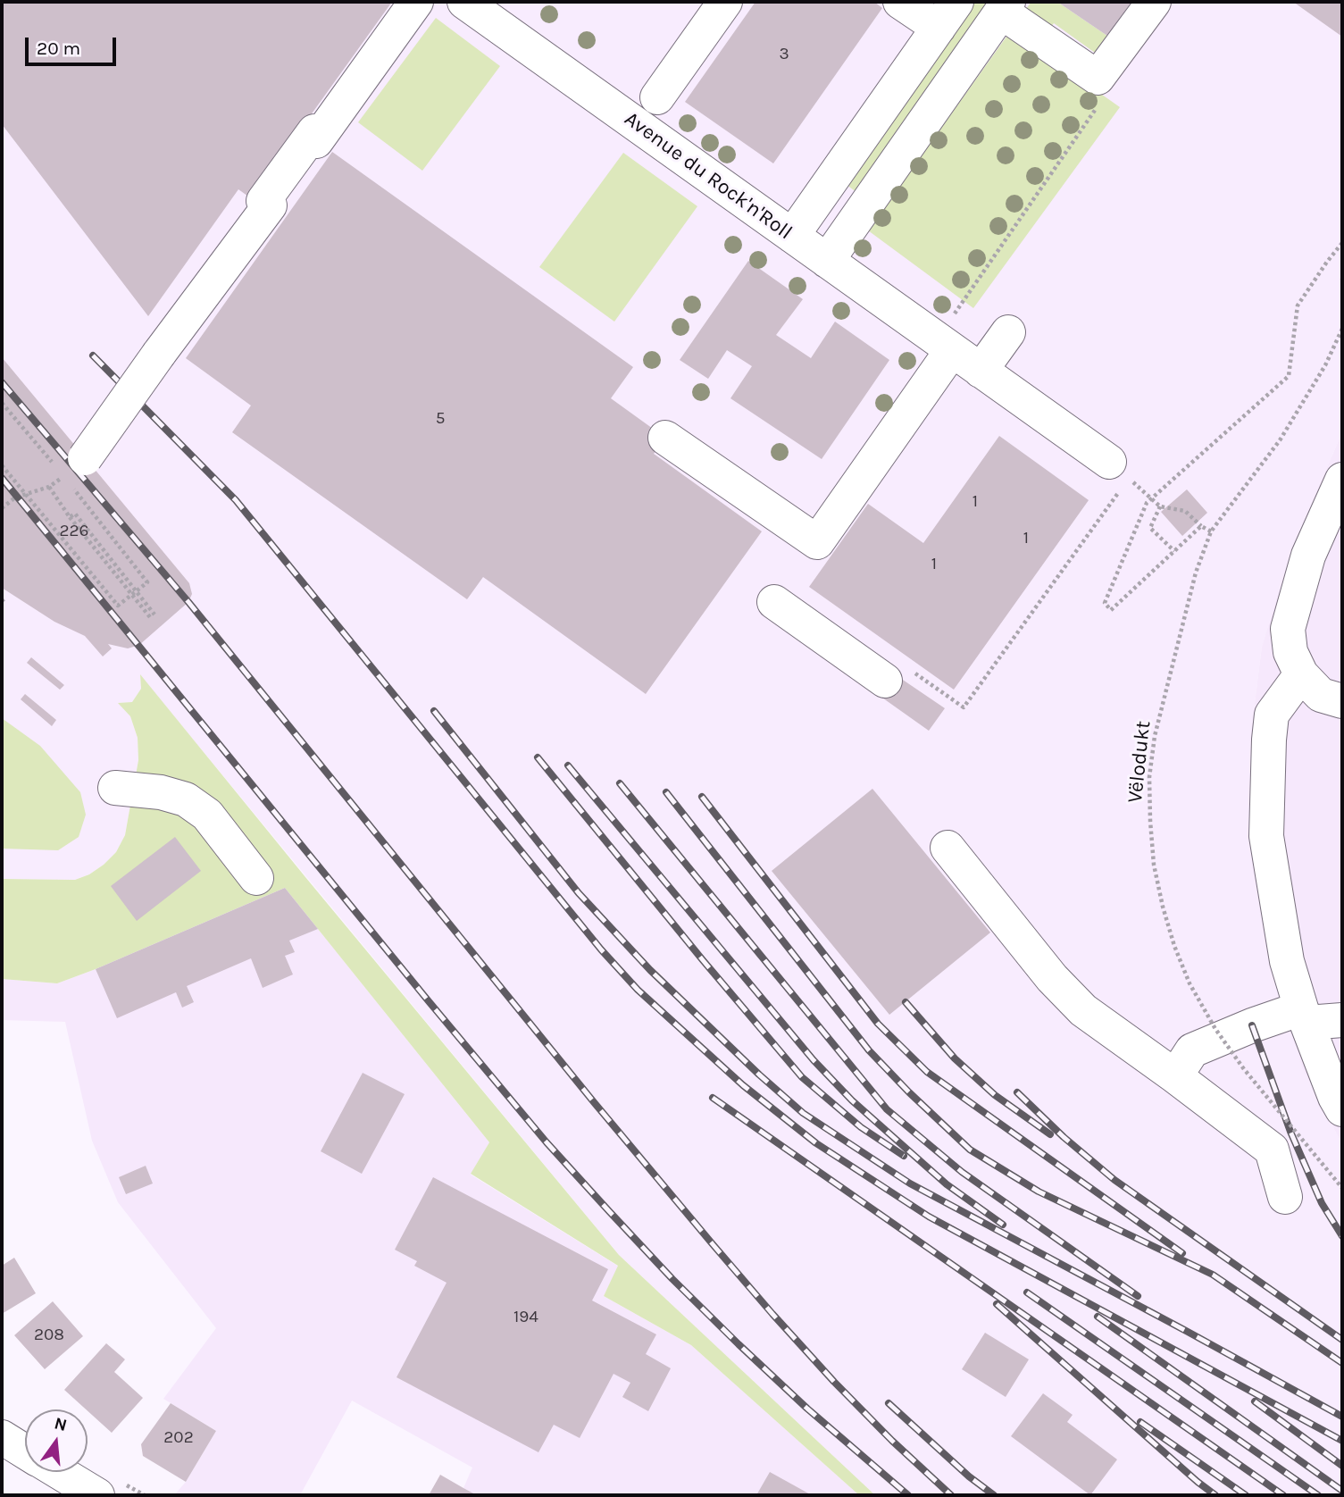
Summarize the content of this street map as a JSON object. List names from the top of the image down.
{
  "streets": {
    "street": ["Avenue du Rock'n'Roll"],
    "path": ["Vëlodukt"]
  },
  "house_numbers": [
    "3",
    "5",
    "1",
    "226",
    "1",
    "1",
    "194",
    "208",
    "202"
  ],
  "scale_bar": "20 m",
  "north": "top"
}
